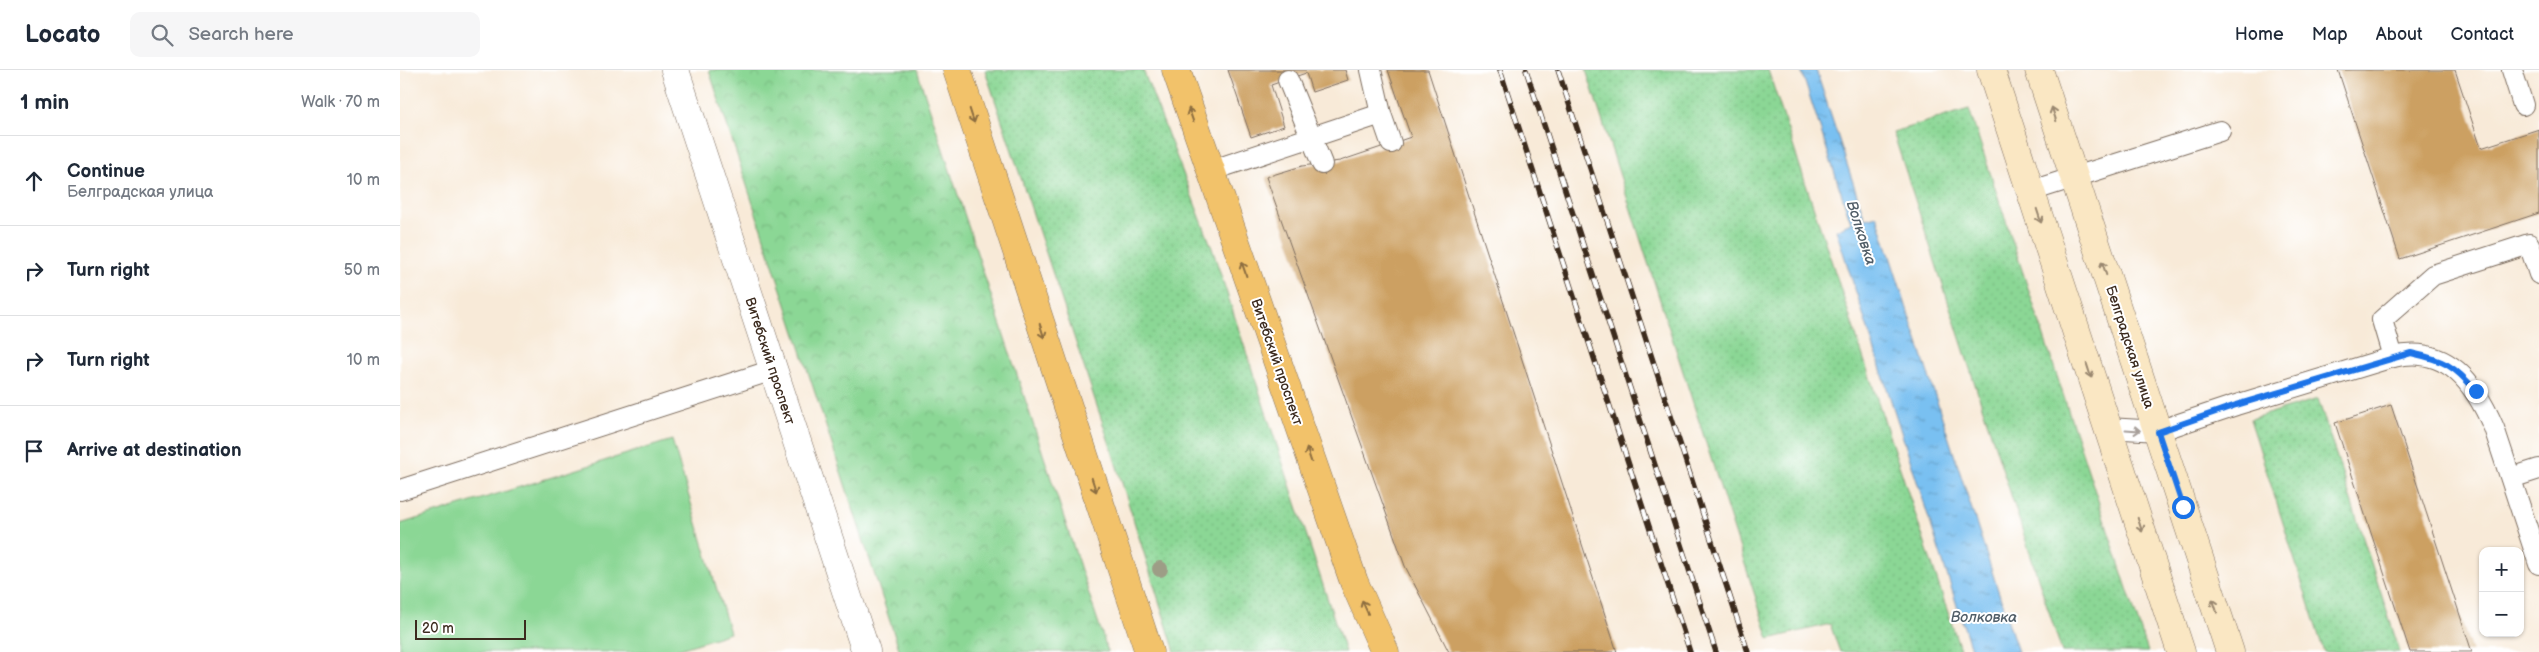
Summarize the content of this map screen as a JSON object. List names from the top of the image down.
{
  "streets": {
    "main road": ["Витебский проспект"],
    "street": ["Белградская улица"]
  },
  "one_way": ["Витебский проспект"],
  "water": ["Волковка"],
  "scale_bar": "20 m",
  "page": {
    "header": "Locato",
    "search": "Search here",
    "nav": [
      "Home",
      "Map",
      "About",
      "Contact"
    ],
    "heading": ["1 min", "Walk · 70 m"],
    "list": [
      ["Continue", "Белградская улица", "10 m"],
      ["Turn right", "50 m"],
      ["Turn right", "10 m"],
      "Arrive at destination"
    ],
    "map_buttons": ["+", "−"],
    "scale": "20 m"
  }
}
